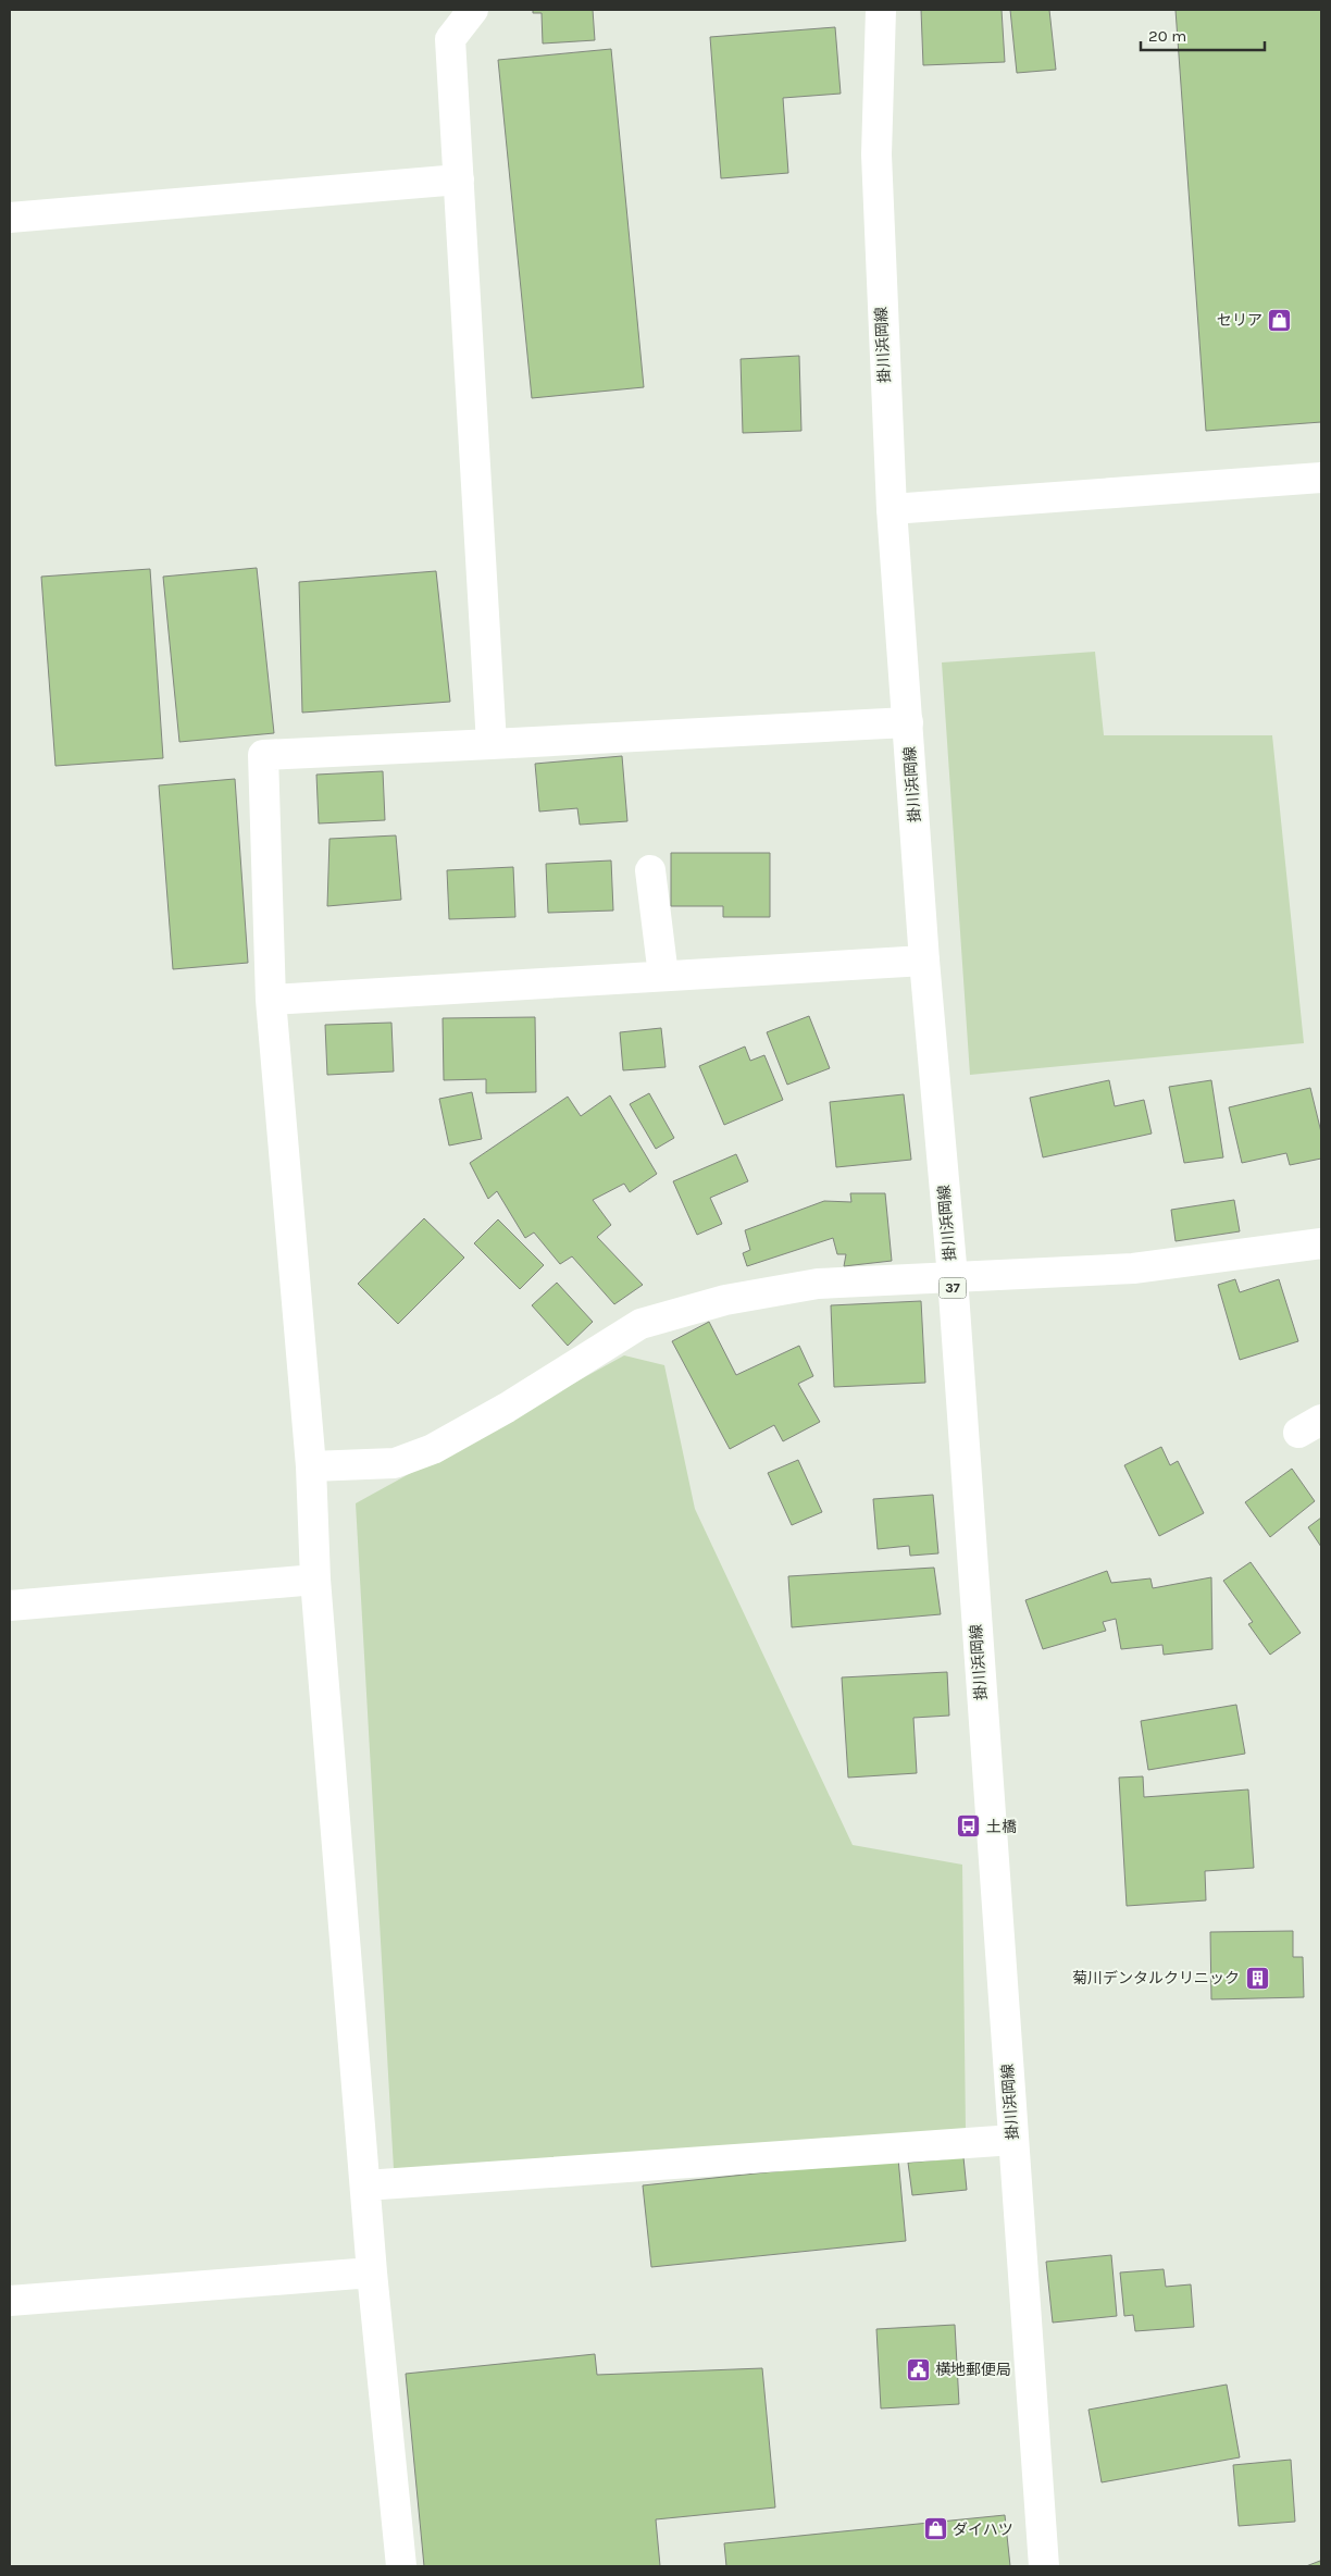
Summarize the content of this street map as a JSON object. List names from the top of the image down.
{
  "streets": {
    "street": ["掛川浜岡線", "37"]
  },
  "places": {
    "shop": ["セリア", "ダイハツ"],
    "bus stop": ["土橋"],
    "building": ["菊川デンタルクリニック"],
    "public building": ["横地郵便局"]
  },
  "scale_bar": "20 m"
}
